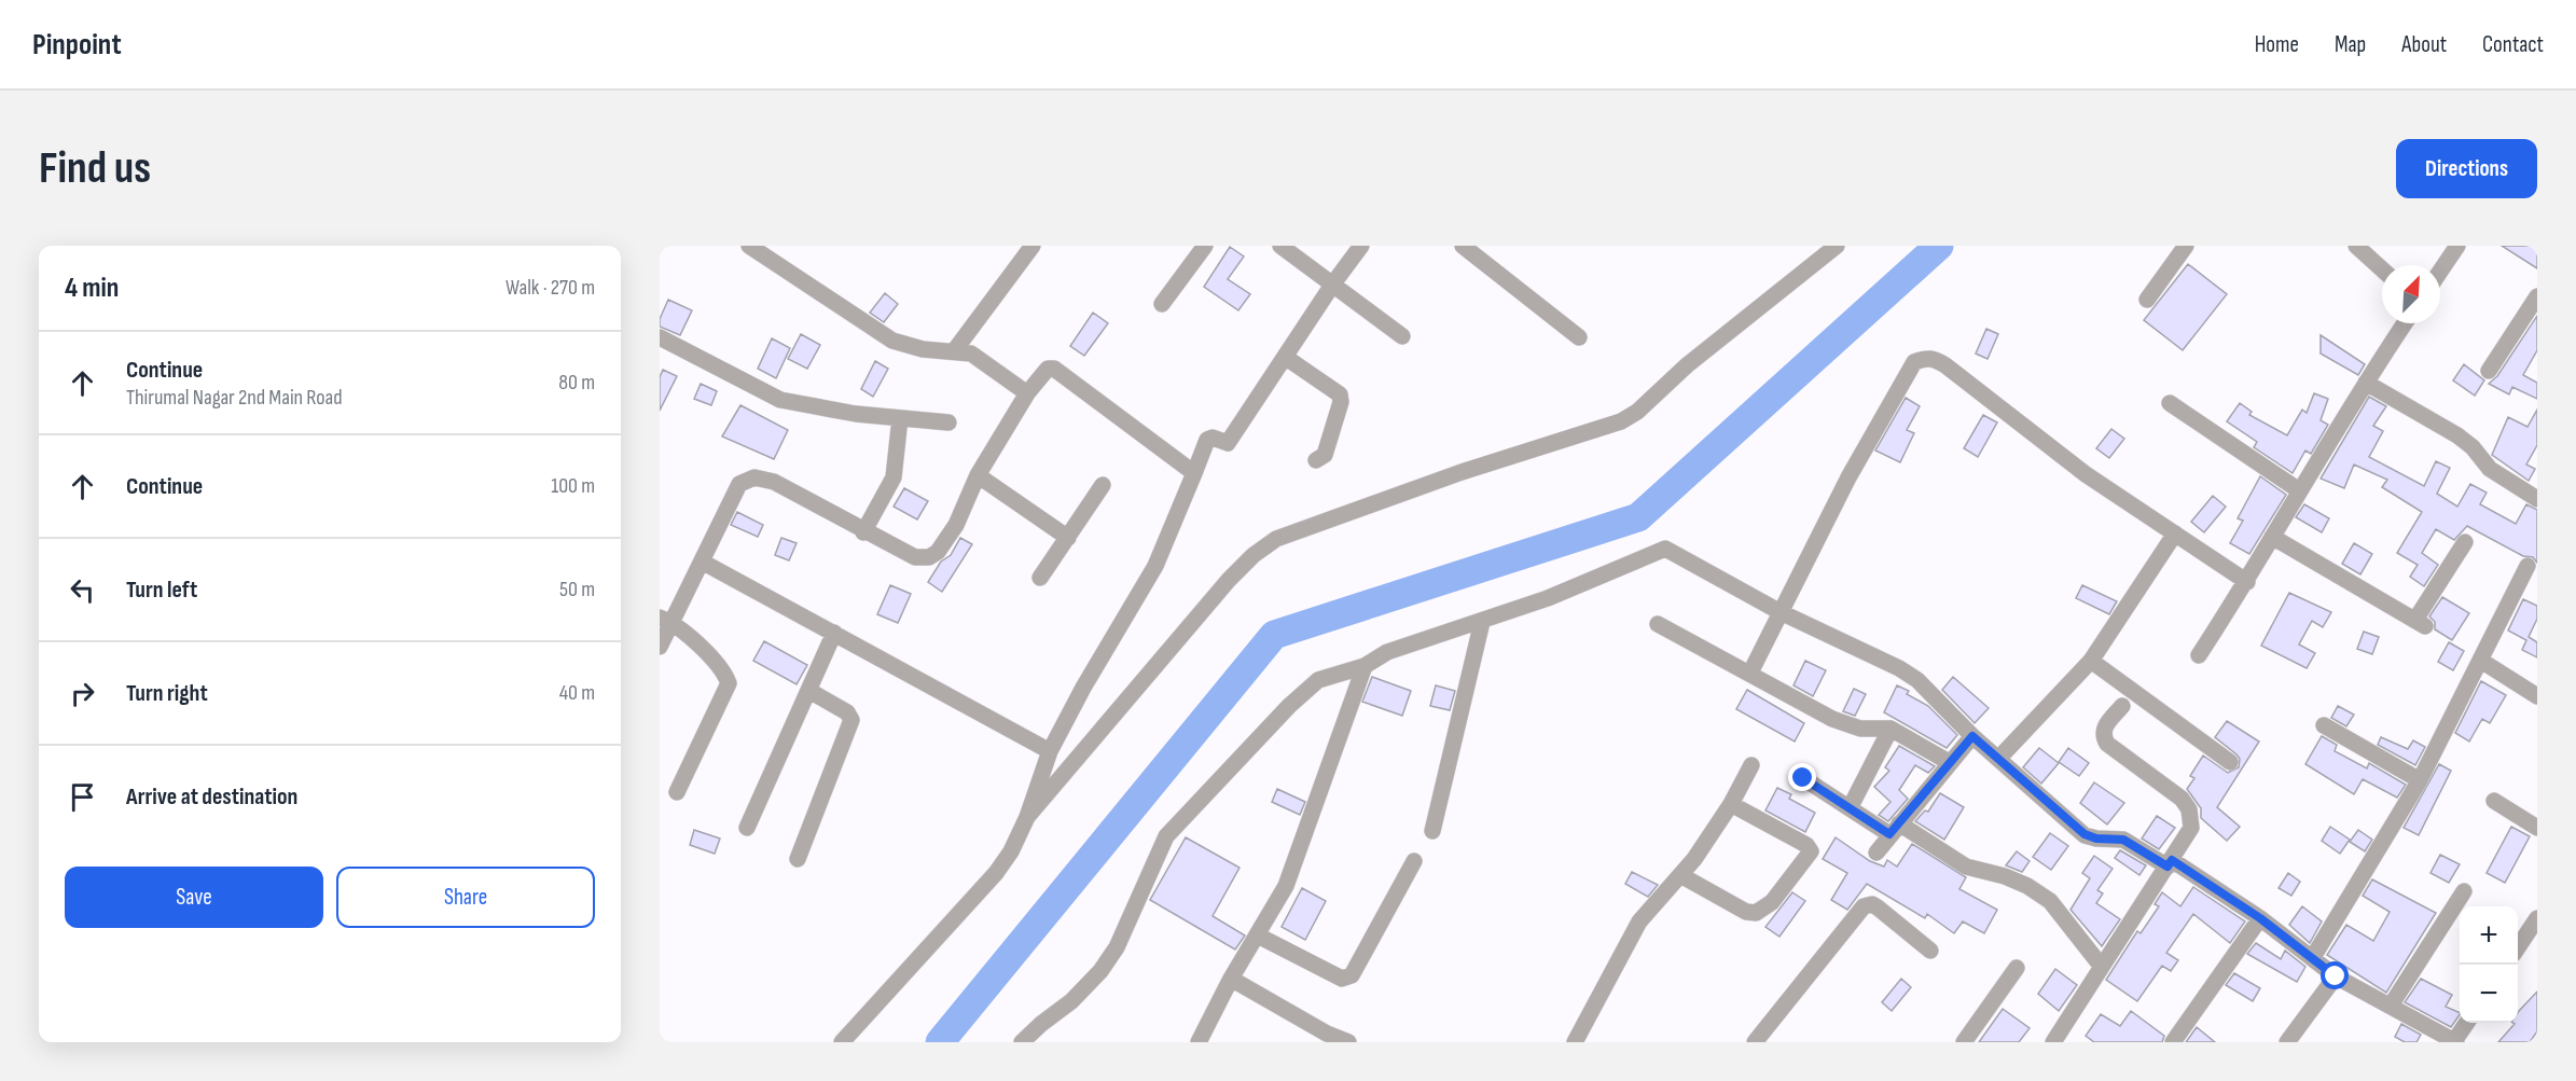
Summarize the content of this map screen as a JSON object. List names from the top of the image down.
{
  "north": "top right",
  "page": {
    "header": "Pinpoint",
    "nav": [
      "Home",
      "Map",
      "About",
      "Contact"
    ],
    "buttons": [
      "Directions",
      ["Save", "Share"]
    ],
    "title": "Find us",
    "heading": ["4 min", "Walk · 270 m"],
    "list": [
      ["Continue", "Thirumal Nagar 2nd Main Road", "80 m"],
      ["Continue", "100 m"],
      ["Turn left", "50 m"],
      ["Turn right", "40 m"],
      "Arrive at destination"
    ],
    "map_buttons": ["+", "−"]
  }
}
